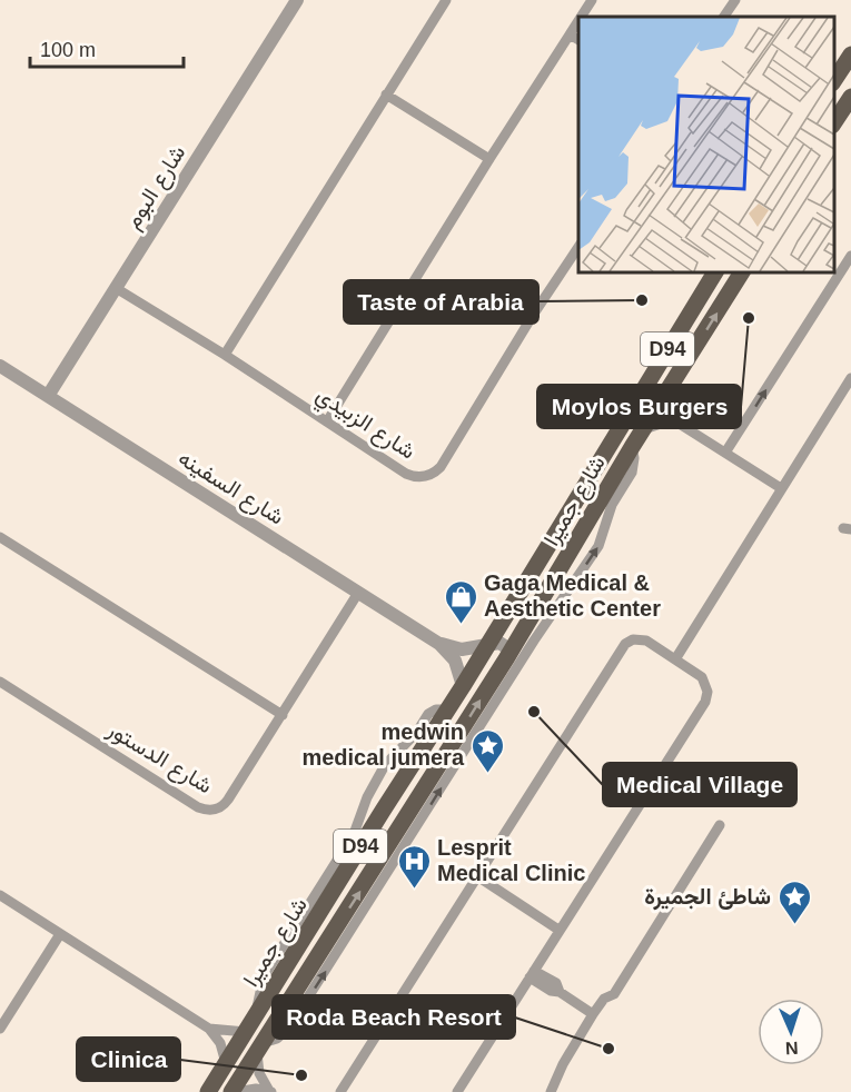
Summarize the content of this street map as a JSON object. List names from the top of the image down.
{
  "streets": {
    "main road": ["D94", "شارع جميرا"],
    "street": [
      "شارع البوم",
      "شارع الزبيدي",
      "شارع السفينه",
      "شارع الدستور"
    ]
  },
  "crossings": [
    ["شارع البوم", "شارع الزبيدي"],
    ["شارع البوم", "شارع السفينه"],
    ["شارع السفينه", "شارع جميرا"],
    ["شارع السفينه", "شارع الدستور"]
  ],
  "places": {
    "other": [
      "Taste of Arabia",
      "Moylos Burgers",
      "Medical Village",
      "Roda Beach Resort",
      "Clinica"
    ],
    "shop": ["Gaga Medical & Aesthetic Center"],
    "place": ["medwin medical jumera", "شاطئ الجميرة"],
    "hospital": ["Lesprit Medical Clinic"]
  },
  "scale_bar": "100 m",
  "north": "bottom"
}
